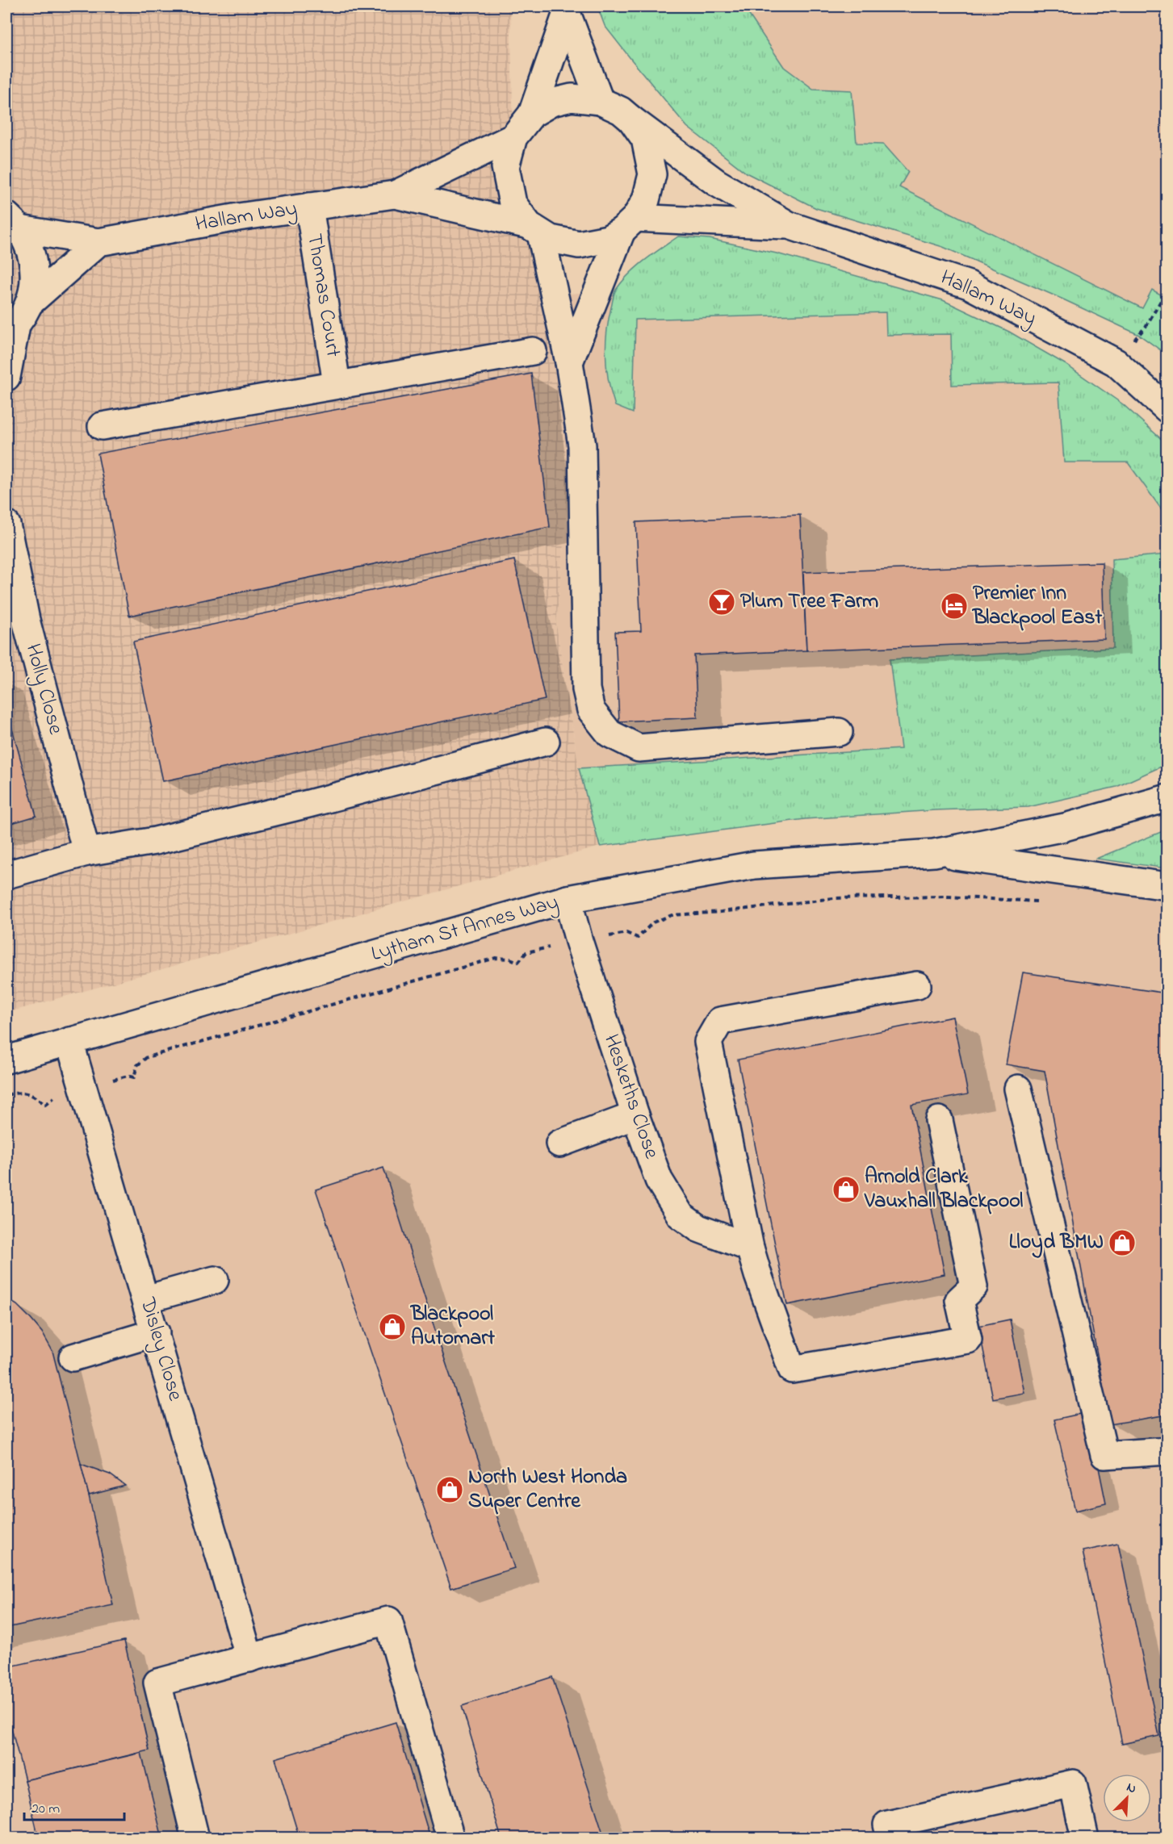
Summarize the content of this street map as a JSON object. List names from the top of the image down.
{
  "streets": {
    "street": [
      "Hallam Way",
      "Thomas Court",
      "Holly Close",
      "Lytham St Annes Way",
      "Heskeths Close",
      "Disley Close"
    ]
  },
  "crossings": [
    ["Hallam Way", "Thomas Court"],
    ["Lytham St Annes Way", "Heskeths Close"],
    ["Lytham St Annes Way", "Disley Close"]
  ],
  "places": {
    "bar": ["Plum Tree Farm"],
    "hotel": ["Premier Inn Blackpool East"],
    "shop": [
      "Arnold Clark Vauxhall Blackpool",
      "Lloyd BMW",
      "Blackpool Automart",
      "North West Honda Super Centre"
    ]
  },
  "scale_bar": "20 m",
  "north": "top right"
}
